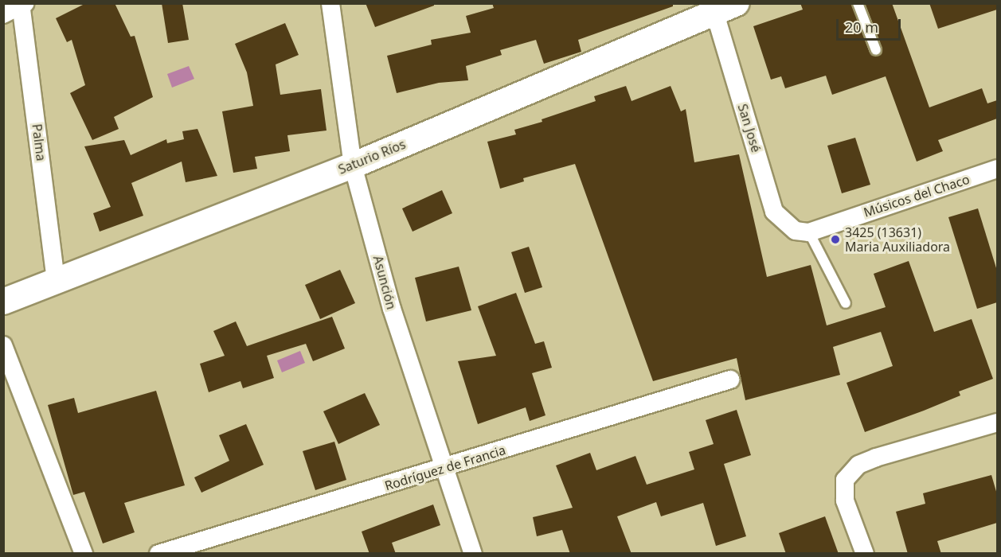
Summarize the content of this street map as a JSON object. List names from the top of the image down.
{
  "streets": {
    "street": [
      "San José",
      "Palma",
      "Saturio Ríos",
      "Músicos del Chaco",
      "Asunción",
      "Rodríguez de Francia"
    ]
  },
  "crossings": [
    ["San José", "Saturio Ríos"],
    ["San José", "Músicos del Chaco"],
    ["Palma", "Saturio Ríos"],
    ["Saturio Ríos", "Asunción"],
    ["Asunción", "Rodríguez de Francia"]
  ],
  "places": ["3425 (13631) Maria Auxiliadora"],
  "scale_bar": "20 m"
}
